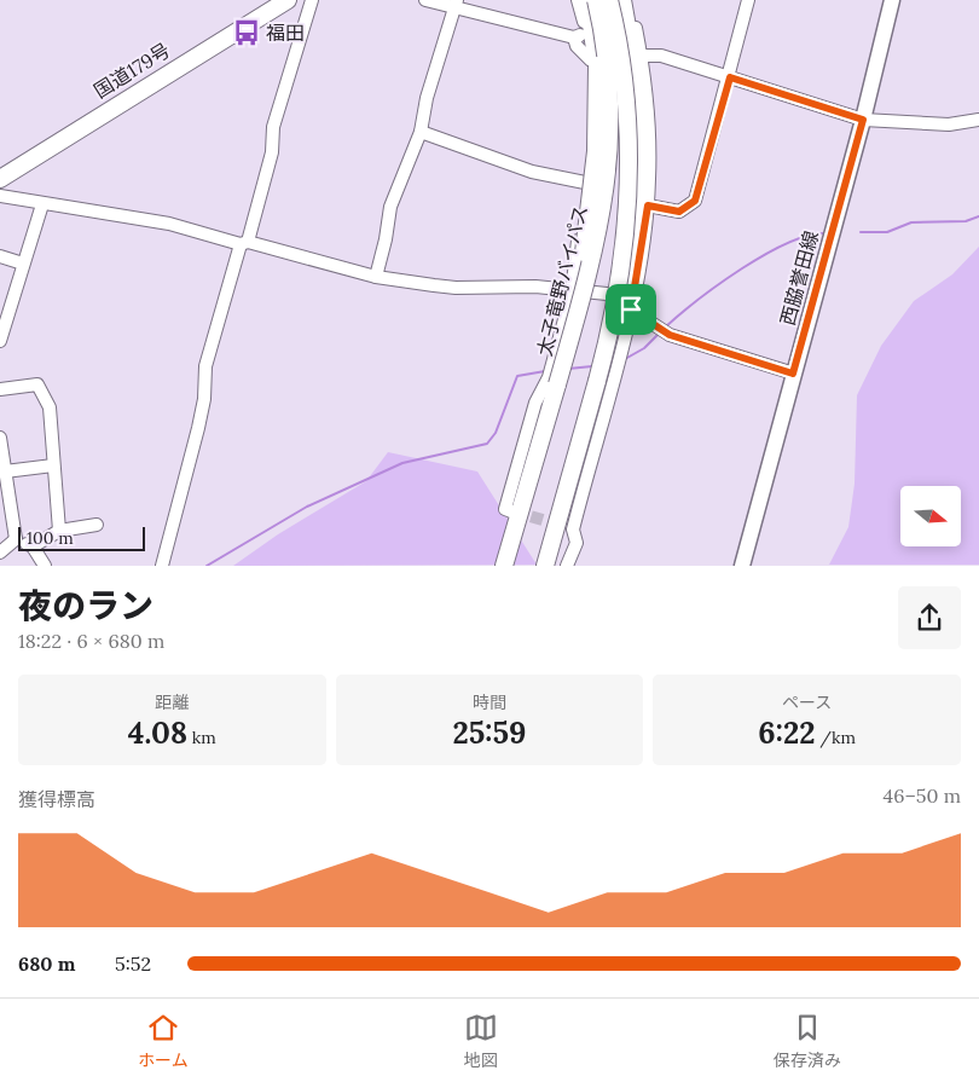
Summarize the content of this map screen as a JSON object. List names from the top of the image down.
{
  "streets": {
    "highway": ["国道179号", "太子竜野バイパス"],
    "main road": ["西脇誉田線"]
  },
  "places": {
    "bus stop": ["福田"]
  },
  "scale_bar": "100 m",
  "north": "right",
  "page": {
    "scale": "100 m",
    "heading": ["夜のラン", "18:22 · 6 × 680 m"],
    "stats": [
      ["距離", "4.08 km"],
      ["時間", "25:59"],
      ["ペース", "6:22 /km"]
    ],
    "chart": ["獲得標高", "46–50 m"],
    "list": [
      {
        "name": "680 m",
        "note": "5:52"
      }
    ],
    "tabs": ["ホーム", "地図", "保存済み"]
  }
}
